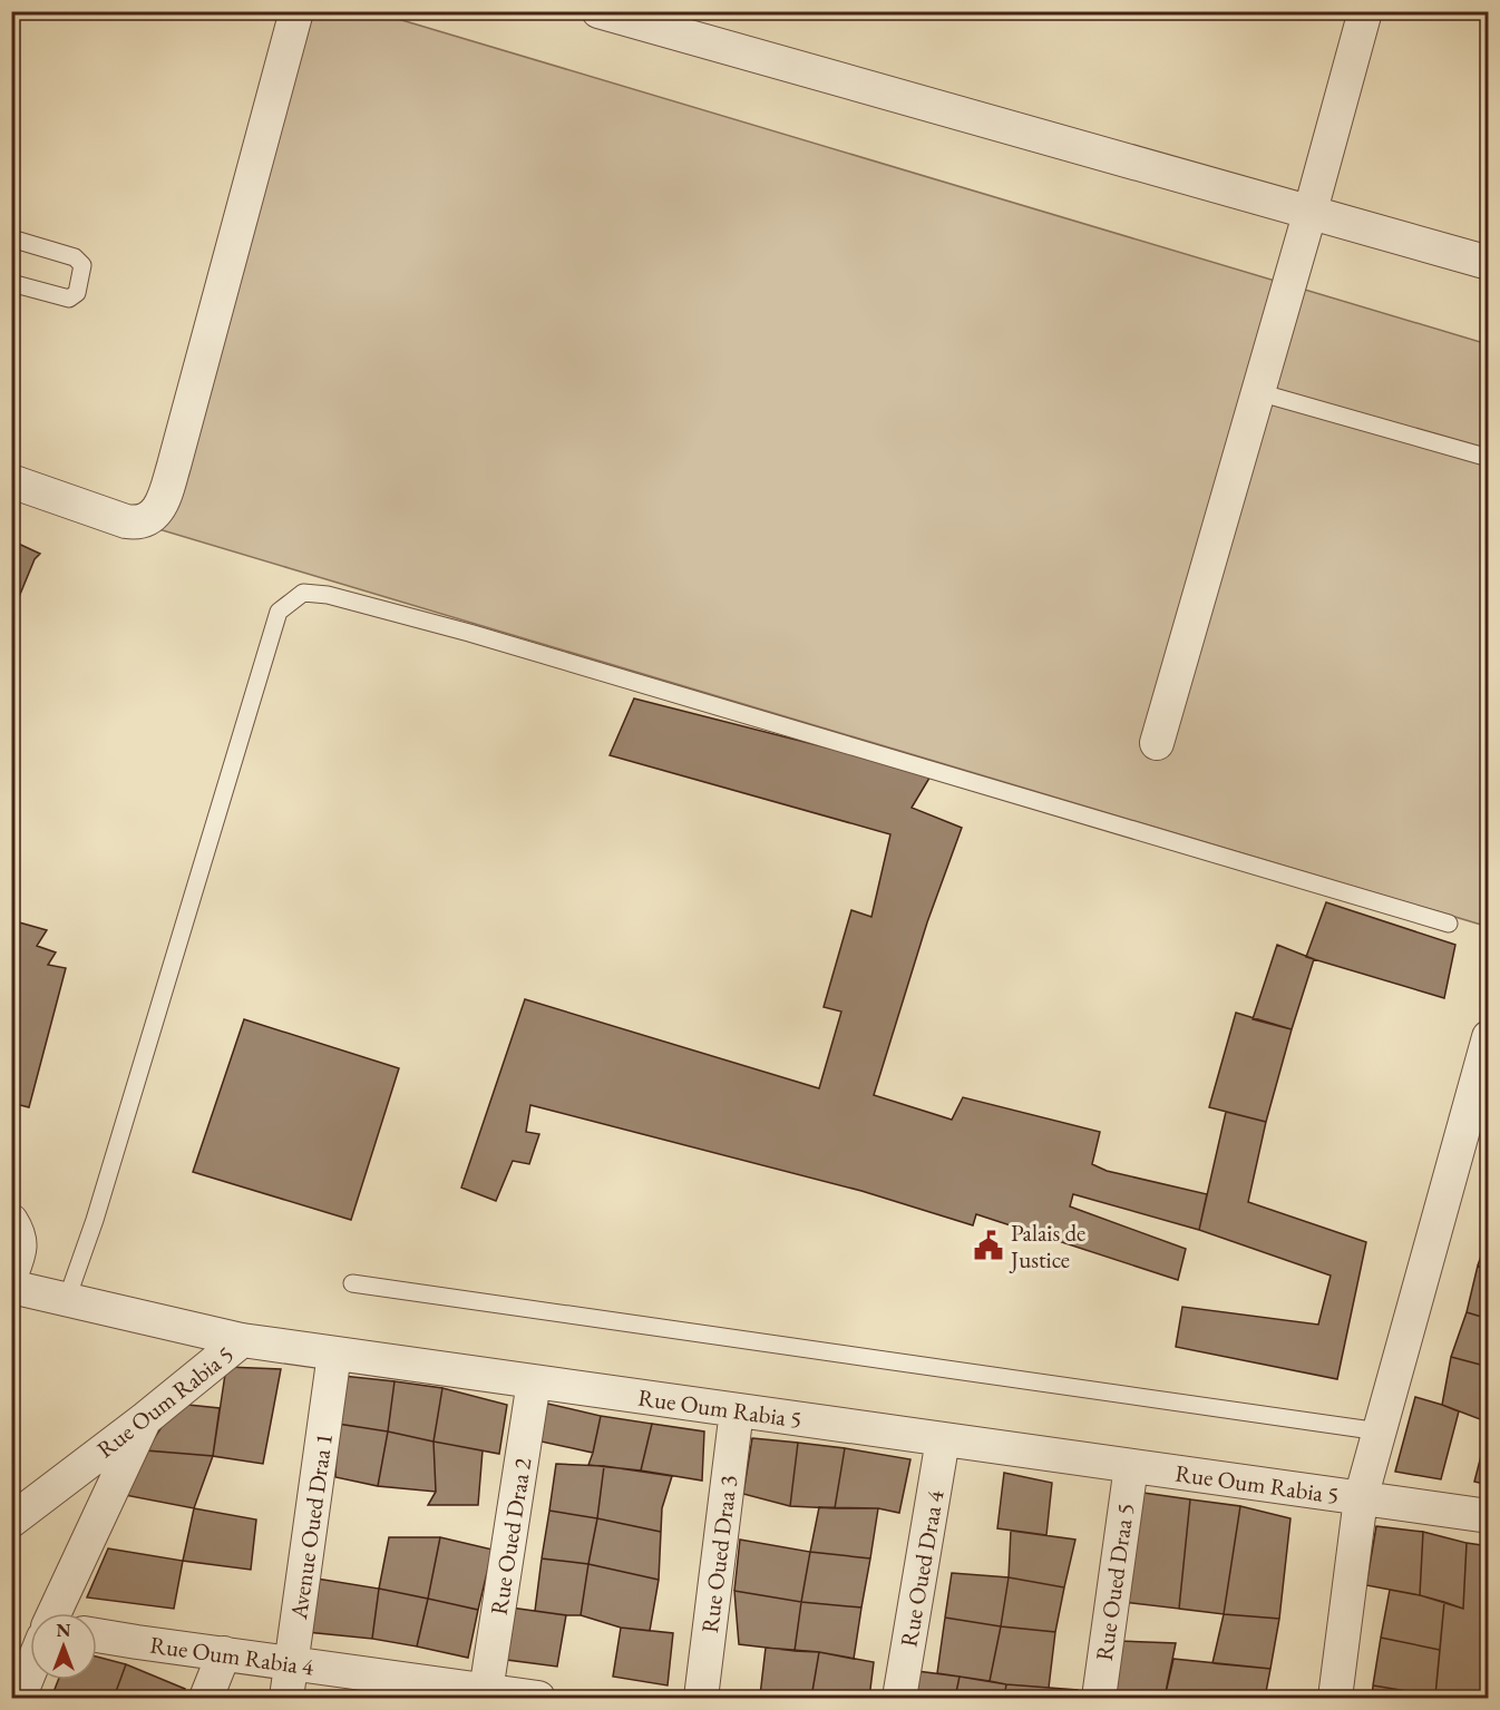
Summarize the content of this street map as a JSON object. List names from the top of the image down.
{
  "streets": {
    "street": [
      "Rue Oum Rabia 5",
      "Avenue Oued Draa 1",
      "Rue Oued Draa 2",
      "Rue Oued Draa 3",
      "Rue Oued Draa 4",
      "Rue Oued Draa 5",
      "Rue Oum Rabia 4"
    ]
  },
  "crossings": [
    ["Rue Oum Rabia 5", "Avenue Oued Draa 1"],
    ["Rue Oum Rabia 5", "Rue Oued Draa 2"],
    ["Rue Oum Rabia 5", "Rue Oued Draa 3"],
    ["Rue Oum Rabia 5", "Rue Oued Draa 4"],
    ["Rue Oum Rabia 5", "Rue Oued Draa 5"],
    ["Avenue Oued Draa 1", "Rue Oum Rabia 4"],
    ["Rue Oued Draa 2", "Rue Oum Rabia 4"]
  ],
  "places": {
    "public building": ["Palais de Justice"]
  },
  "north": "top"
}
